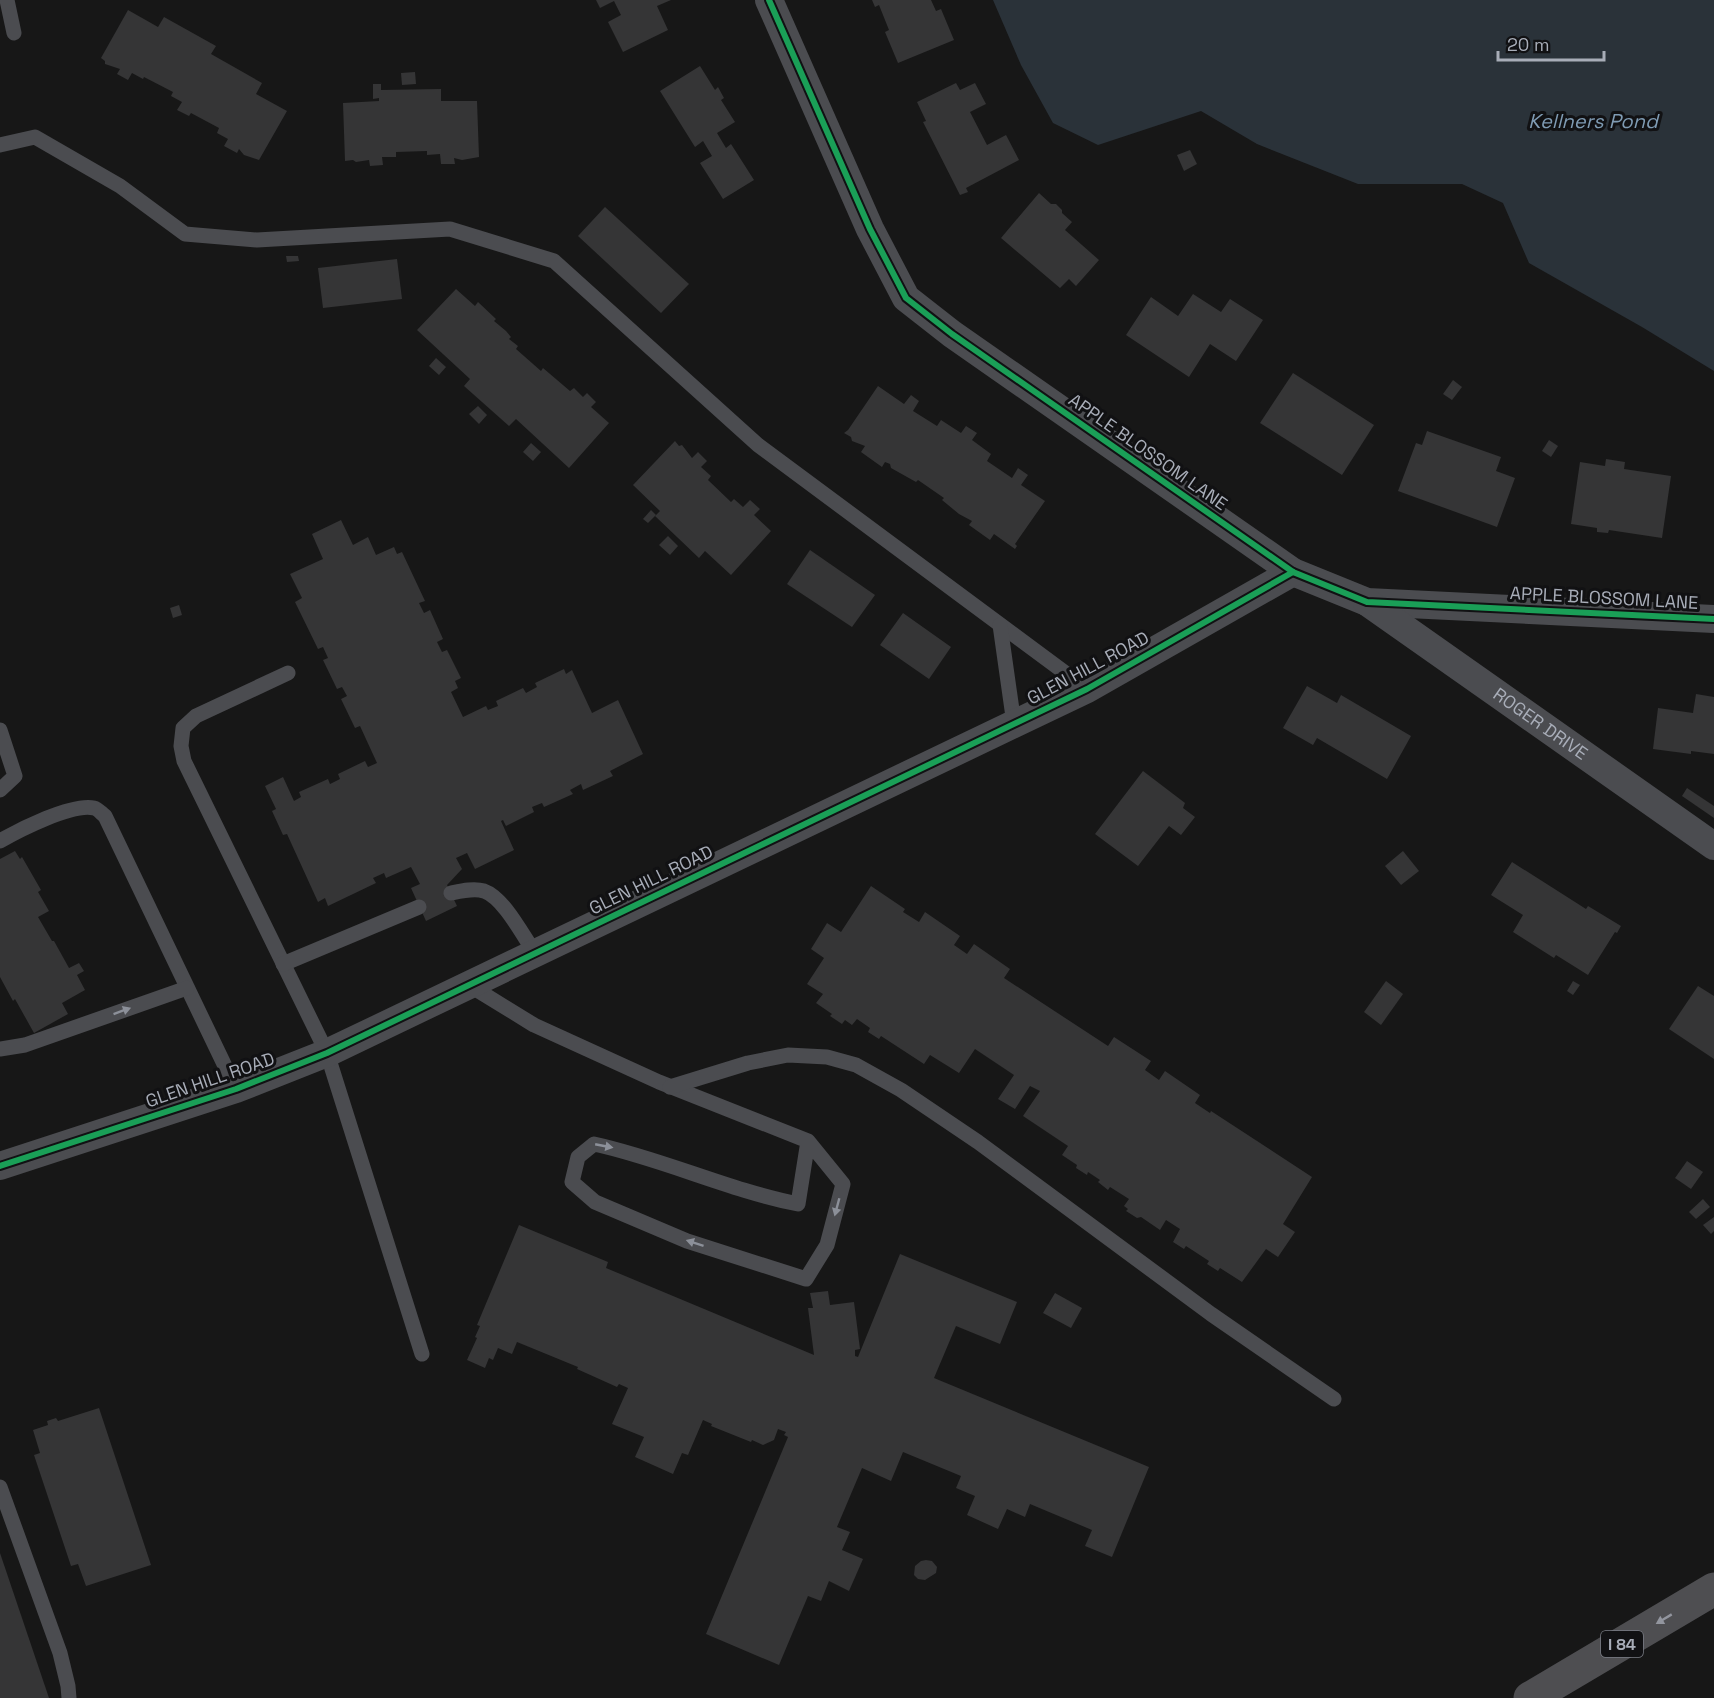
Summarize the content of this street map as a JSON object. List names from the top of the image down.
{
  "streets": {
    "highway": ["I 84"],
    "street": ["APPLE BLOSSOM LANE", "GLEN HILL ROAD", "ROGER DRIVE"]
  },
  "crossings": [
    ["APPLE BLOSSOM LANE", "GLEN HILL ROAD"],
    ["APPLE BLOSSOM LANE", "ROGER DRIVE"]
  ],
  "water": ["Kellners Pond"],
  "scale_bar": "20 m"
}
